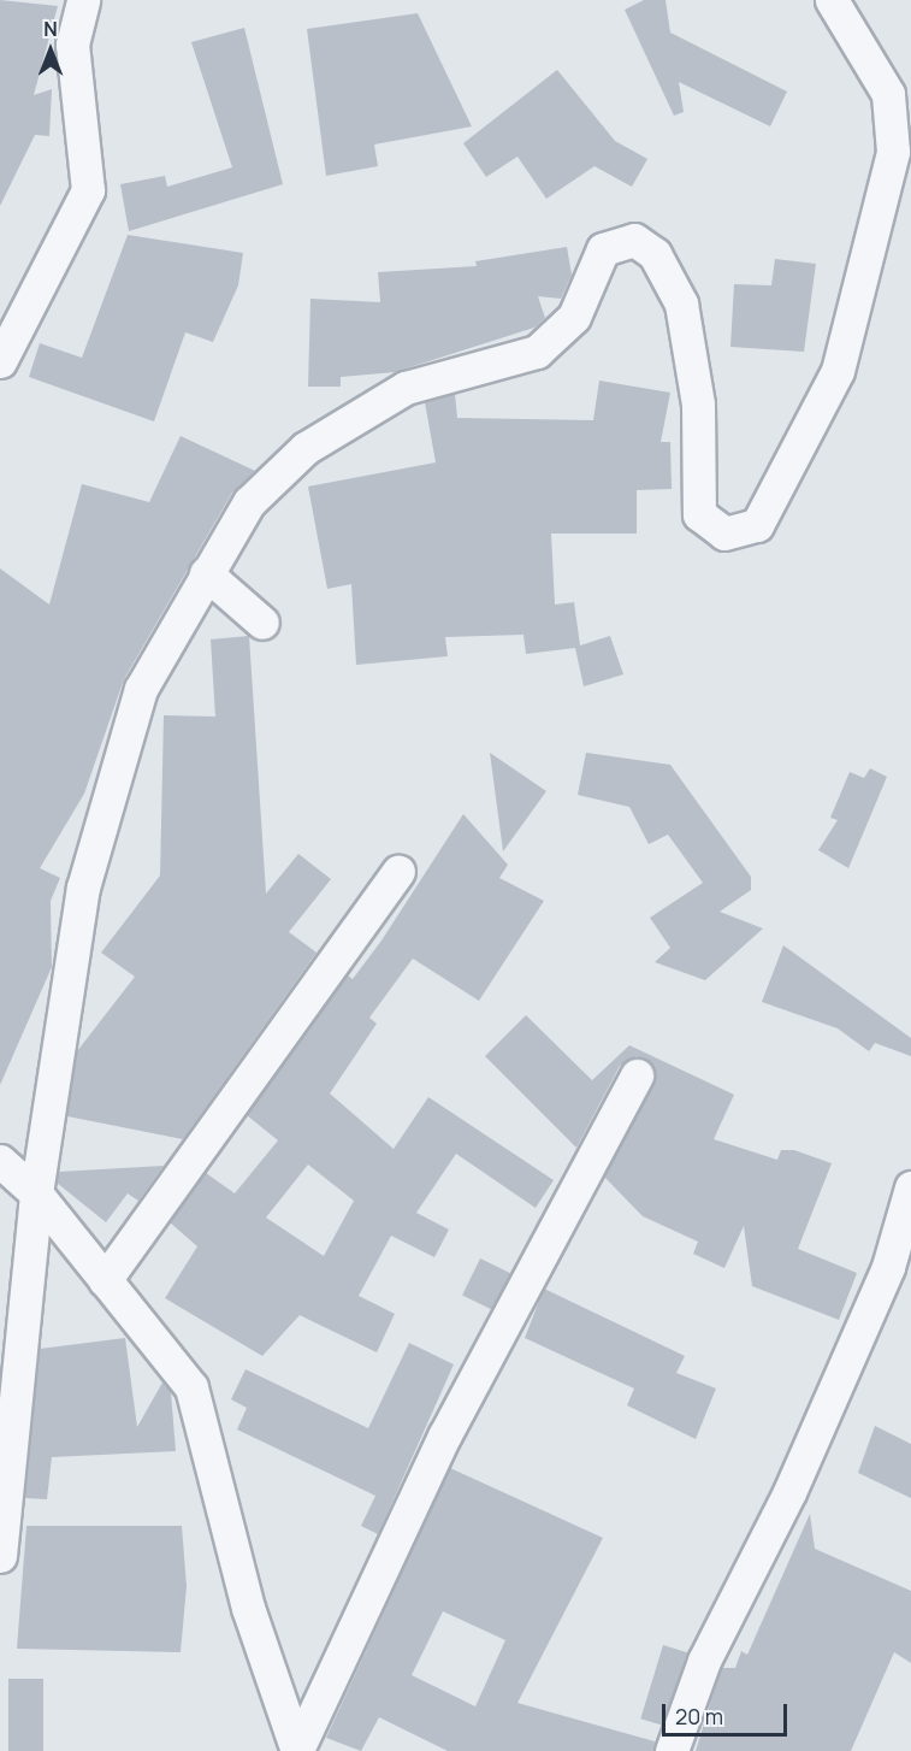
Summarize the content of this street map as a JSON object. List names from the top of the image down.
{
  "scale_bar": "20 m",
  "north": "top"
}
